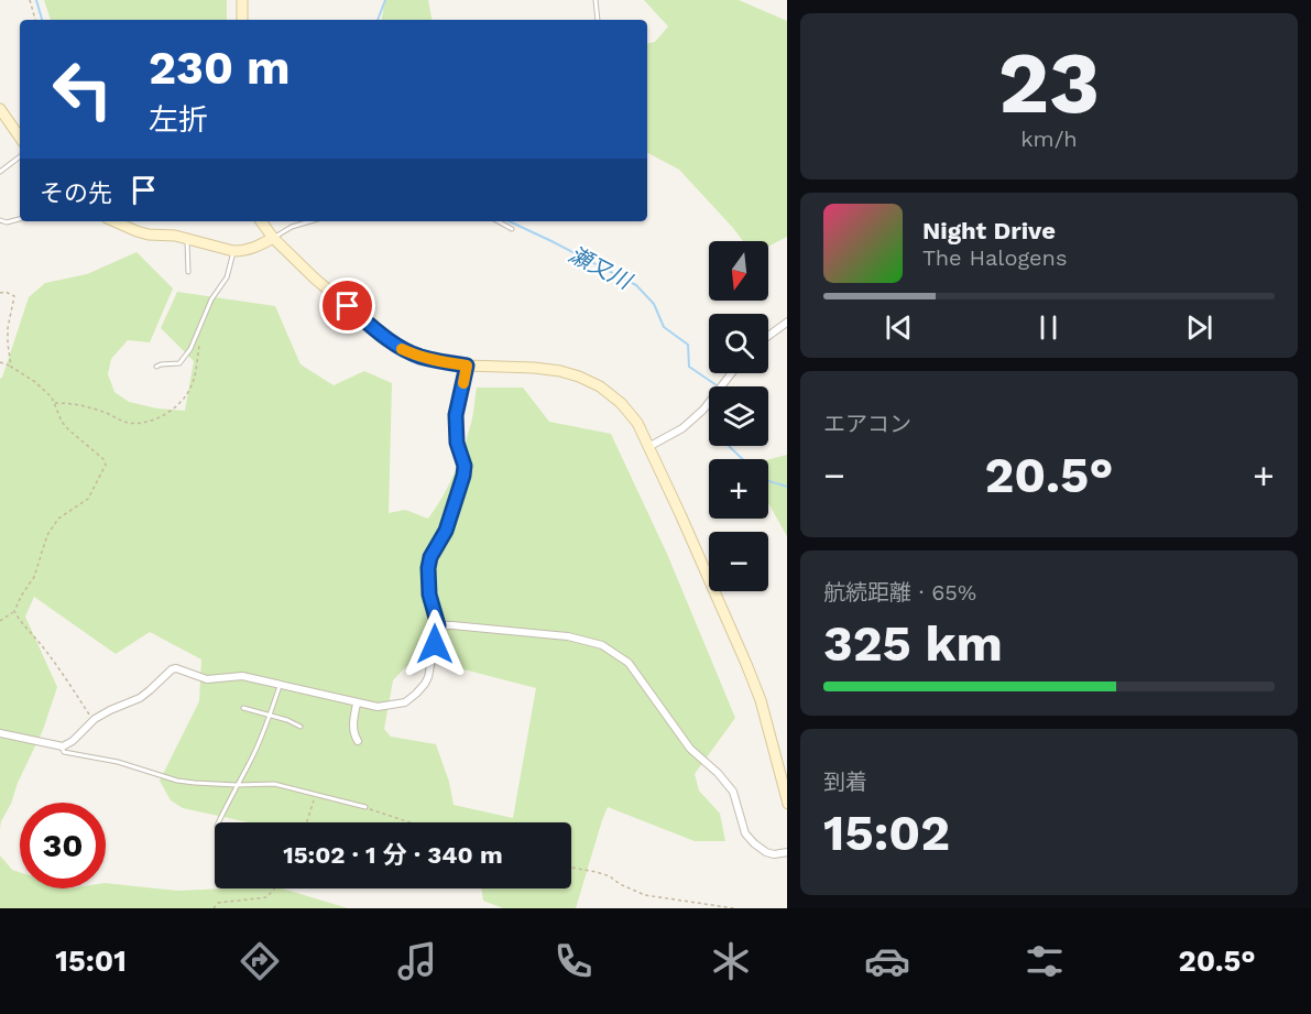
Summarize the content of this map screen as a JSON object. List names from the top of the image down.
{
  "water": ["瀬又川"],
  "north": "bottom",
  "page": {
    "tile": [
      ["23", "km/h"],
      "エアコン",
      ["航続距離 · 65%", "325 km"],
      ["到着", "15:02"]
    ],
    "turn": ["230 m", "左折"],
    "then": "その先",
    "song": ["Night Drive", "The Halogens"],
    "map_buttons": ["+", "−"],
    "heat": ["−", "20.5°", "+"],
    "limit": "30",
    "trip": "15:02 · 1 分 · 340 m",
    "tabs": ["15:01", "20.5°"]
  }
}
